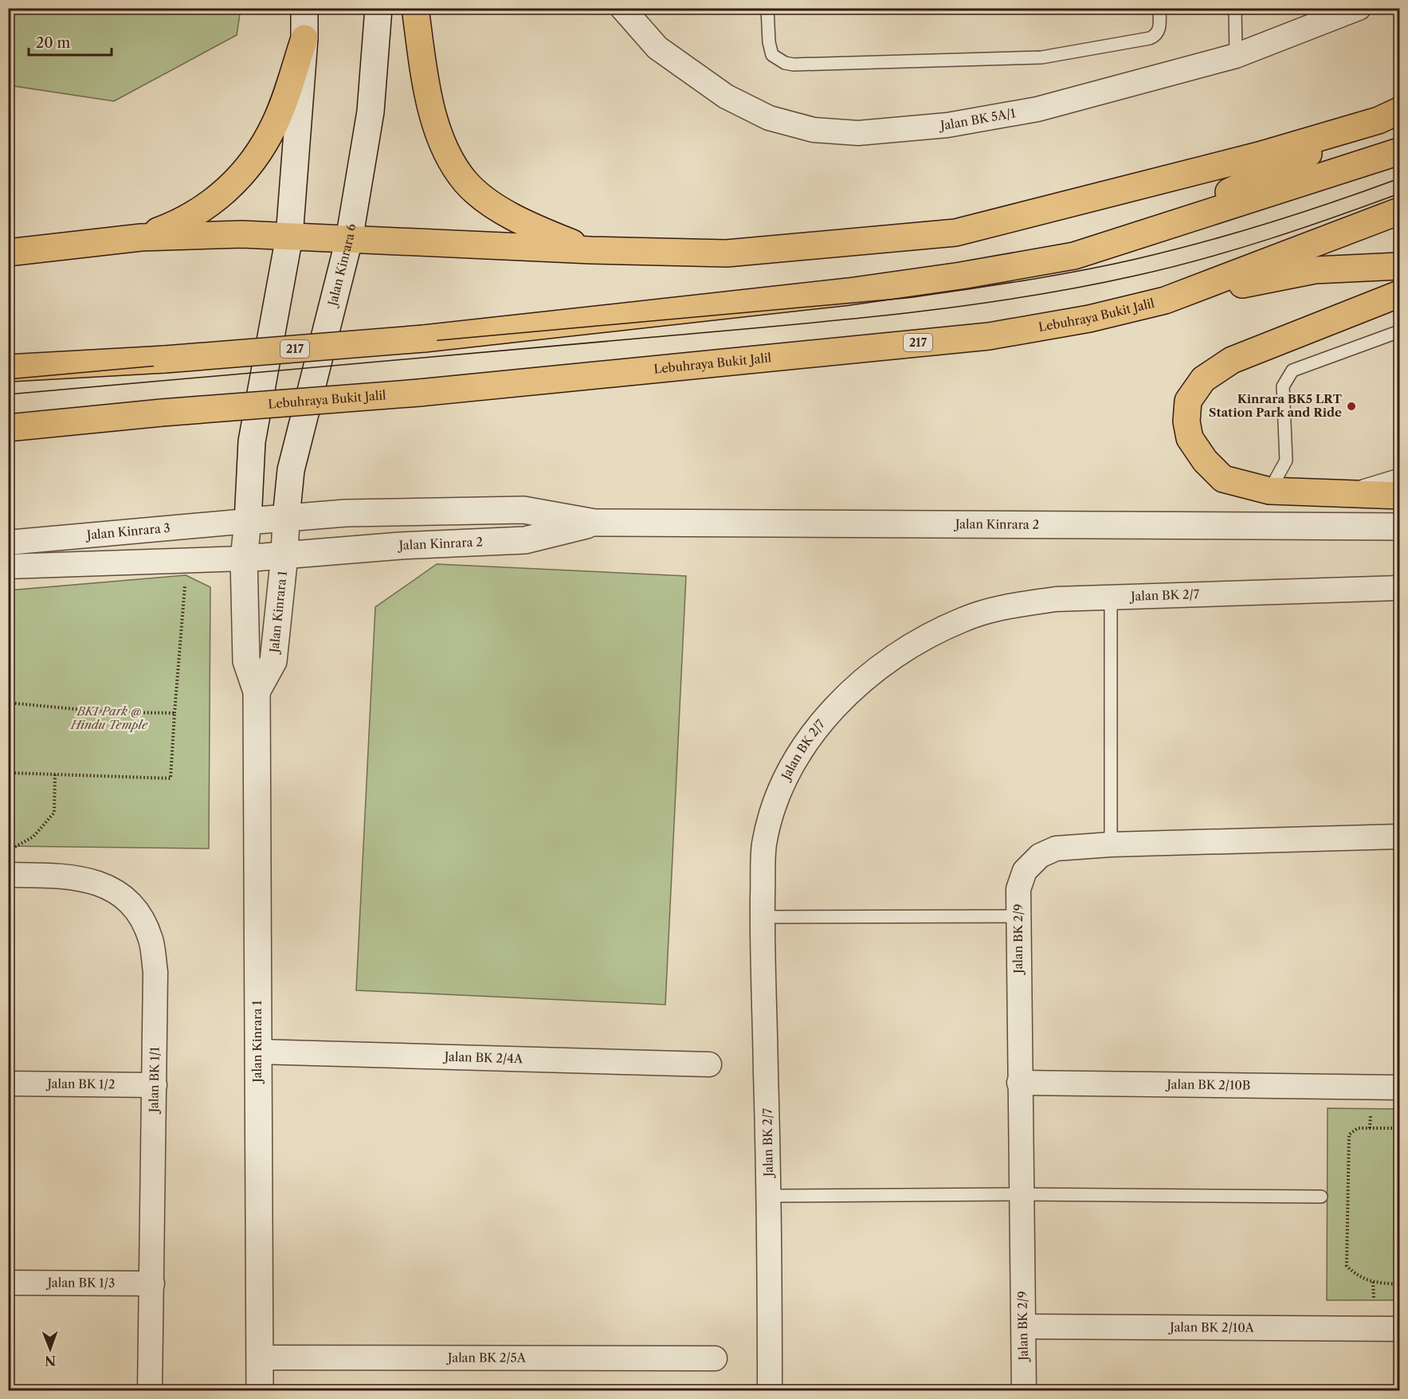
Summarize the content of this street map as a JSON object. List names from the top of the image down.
{
  "streets": {
    "highway": ["Lebuhraya Bukit Jalil", "217"],
    "street": [
      "Jalan BK 5A/1",
      "Jalan Kinrara 6",
      "Jalan Kinrara 2",
      "Jalan Kinrara 3",
      "Jalan BK 2/7",
      "Jalan Kinrara 1",
      "Jalan BK 2/9",
      "Jalan BK 2/4A",
      "Jalan BK 1/1",
      "Jalan BK 1/2",
      "Jalan BK 2/10B",
      "Jalan BK 1/3",
      "Jalan BK 2/10A",
      "Jalan BK 2/5A"
    ]
  },
  "crossings": [
    ["Jalan Kinrara 6", "Jalan Kinrara 2"],
    ["Jalan Kinrara 6", "Jalan Kinrara 1"],
    ["Jalan Kinrara 2", "Jalan Kinrara 3"],
    ["Jalan Kinrara 2", "Jalan Kinrara 1"],
    ["Jalan Kinrara 3", "Jalan Kinrara 1"],
    ["Jalan Kinrara 1", "Jalan BK 2/4A"],
    ["Jalan Kinrara 1", "Jalan BK 2/5A"],
    ["Jalan BK 2/9", "Jalan BK 2/10B"],
    ["Jalan BK 2/9", "Jalan BK 2/10A"],
    ["Jalan BK 1/1", "Jalan BK 1/2"],
    ["Jalan BK 1/1", "Jalan BK 1/3"]
  ],
  "parks": ["BK1 Park @ Hindu Temple"],
  "places": ["Kinrara BK5 LRT Station Park and Ride"],
  "scale_bar": "20 m",
  "north": "bottom"
}
